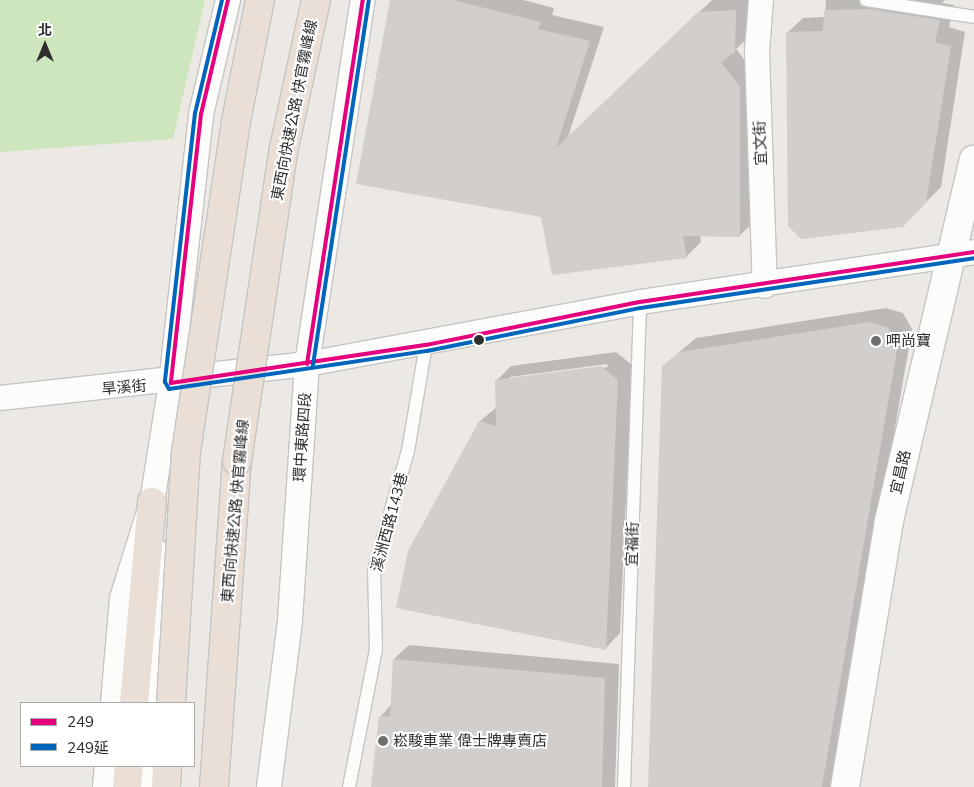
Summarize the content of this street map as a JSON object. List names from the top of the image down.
{
  "streets": {
    "highway": ["東西向快速公路 快官霧峰線"],
    "street": [
      "宜文街",
      "旱溪街",
      "環中東路四段",
      "宜昌路"
    ],
    "lane": ["溪洲西路143巷", "宜福街"]
  },
  "crossings": [
    ["宜文街", "旱溪街"],
    ["旱溪街", "環中東路四段"],
    ["旱溪街", "宜昌路"],
    ["旱溪街", "溪洲西路143巷"],
    ["旱溪街", "宜福街"]
  ],
  "places": ["呷尚寶", "崧駿車業 偉士牌專賣店"],
  "lines": ["transit line 249", "transit line 249延"],
  "legend": ["249", "249延"],
  "north": "top"
}
